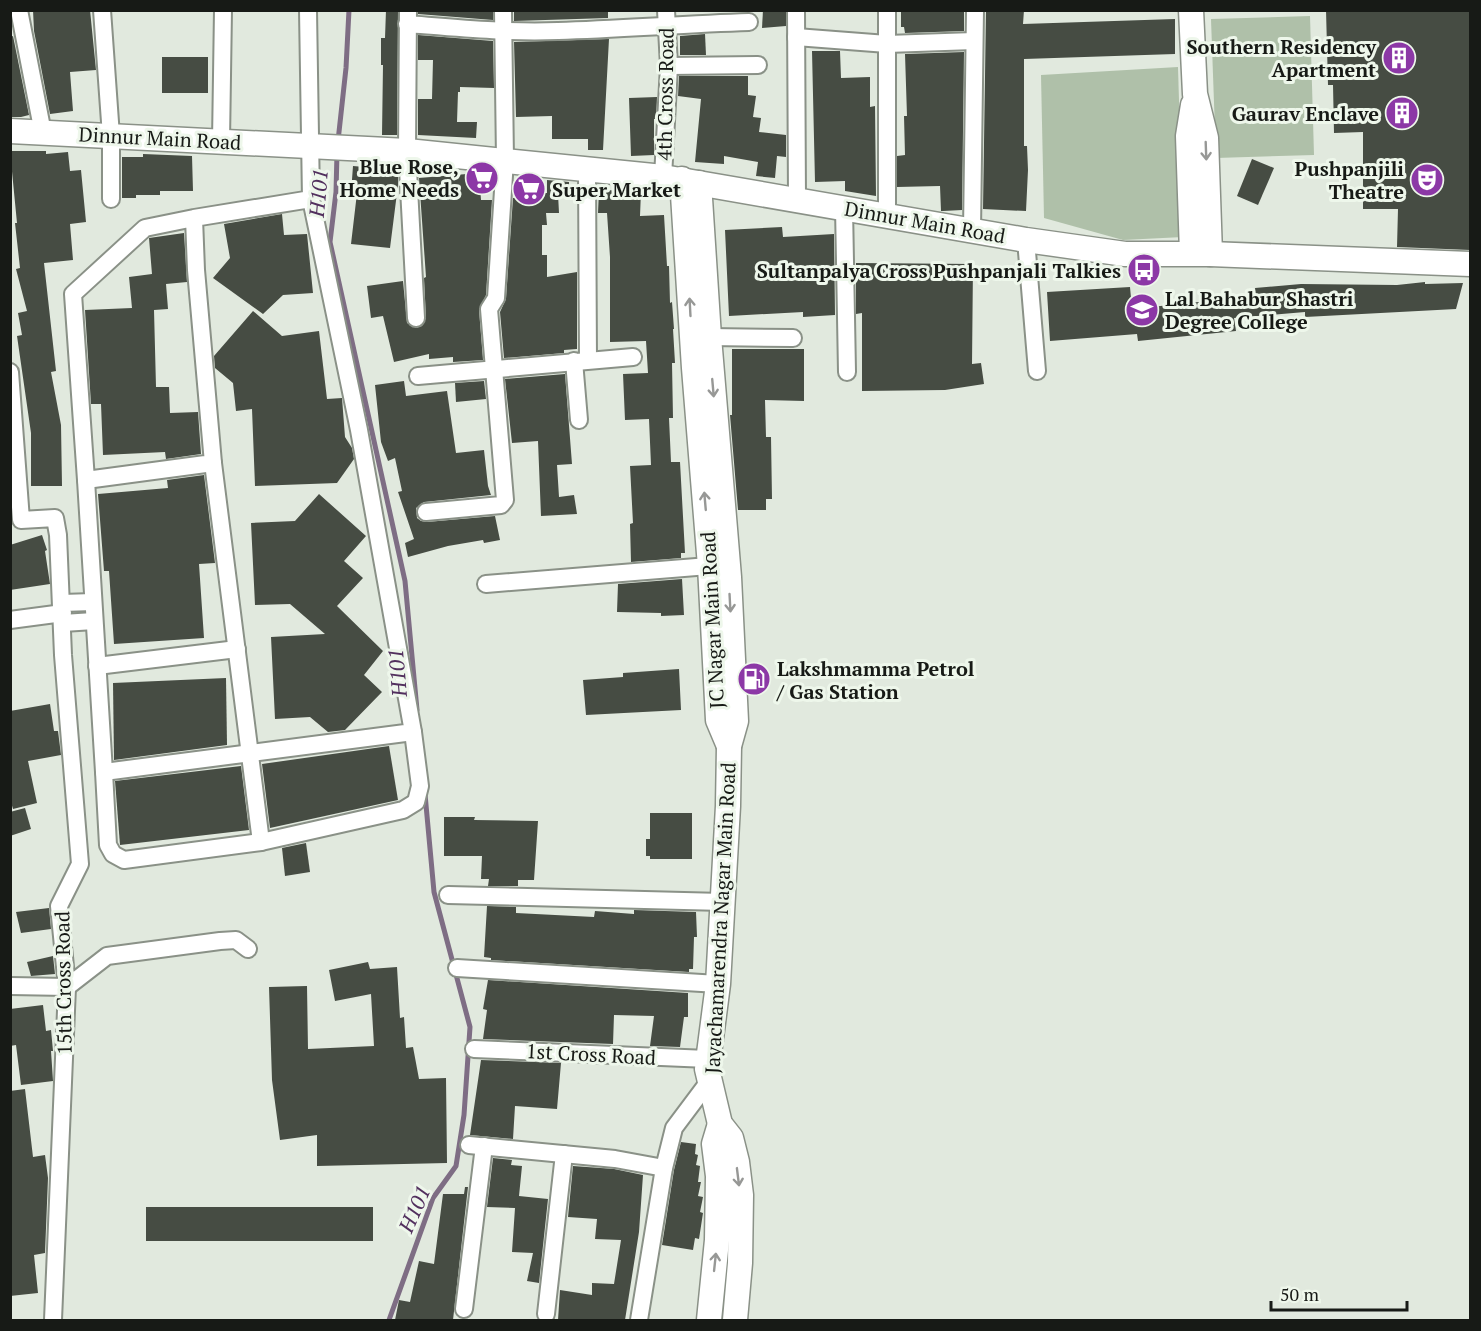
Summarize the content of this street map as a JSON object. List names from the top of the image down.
{
  "streets": {
    "main road": ["Dinnur Main Road", "JC Nagar Main Road", "Jayachamarendra Nagar Main Road"],
    "street": ["4th Cross Road", "15th Cross Road", "1st Cross Road"]
  },
  "crossings": [
    ["4th Cross Road", "Dinnur Main Road"],
    ["4th Cross Road", "JC Nagar Main Road"],
    ["Dinnur Main Road", "JC Nagar Main Road"],
    ["JC Nagar Main Road", "Jayachamarendra Nagar Main Road"],
    ["Jayachamarendra Nagar Main Road", "1st Cross Road"]
  ],
  "water": ["H101"],
  "places": {
    "building": ["Southern Residency Apartment", "Gaurav Enclave"],
    "supermarket": ["Blue Rose, Home Needs", "Super Market"],
    "theatre": ["Pushpanjili Theatre"],
    "bus stop": ["Sultanpalya Cross Pushpanjali Talkies"],
    "school or university": ["Lal Bahabur Shastri Degree College"],
    "fuel station": ["Lakshmamma Petrol / Gas Station"]
  },
  "scale_bar": "50 m"
}
